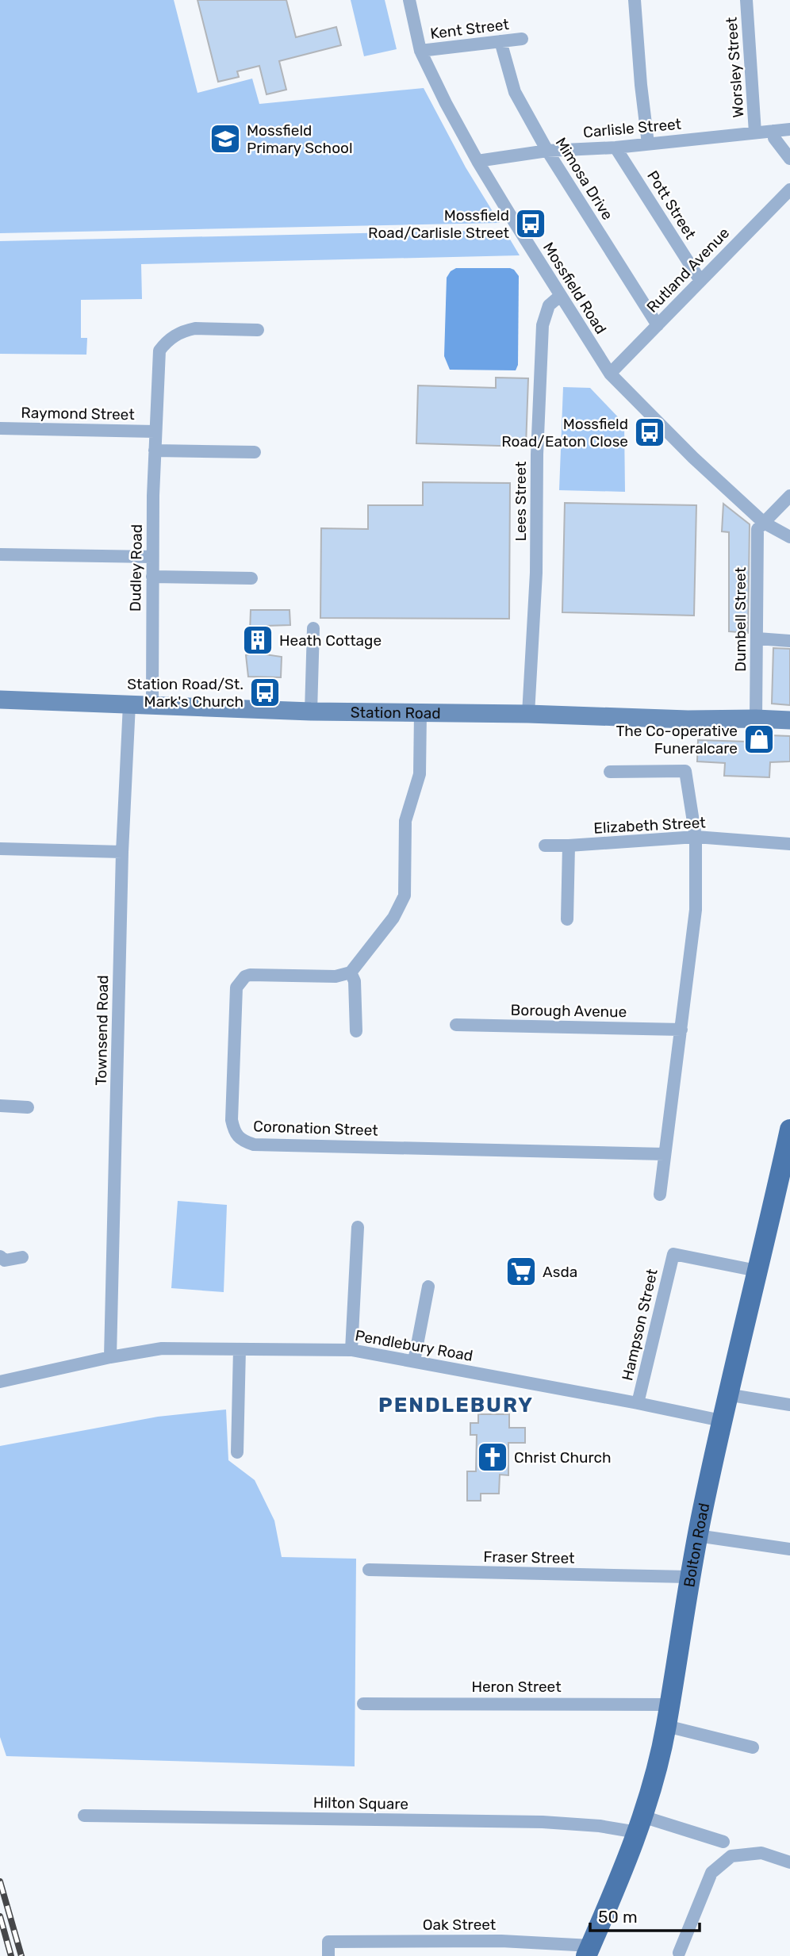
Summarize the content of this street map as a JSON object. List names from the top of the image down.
{
  "streets": {
    "main road": ["Station Road", "Bolton Road"],
    "street": [
      "Kent Street",
      "Worsley Street",
      "Carlisle Street",
      "Mimosa Drive",
      "Pott Street",
      "Rutland Avenue",
      "Mossfield Road",
      "Raymond Street",
      "Lees Street",
      "Dudley Road",
      "Dumbell Street",
      "Elizabeth Street",
      "Borough Avenue",
      "Townsend Road",
      "Coronation Street",
      "Hampson Street",
      "Pendlebury Road",
      "Fraser Street",
      "Heron Street",
      "Hilton Square",
      "Oak Street"
    ]
  },
  "crossings": [
    ["Kent Street", "Mimosa Drive"],
    ["Kent Street", "Mossfield Road"],
    ["Worsley Street", "Carlisle Street"],
    ["Carlisle Street", "Mimosa Drive"],
    ["Carlisle Street", "Pott Street"],
    ["Carlisle Street", "Mossfield Road"],
    ["Mimosa Drive", "Rutland Avenue"],
    ["Pott Street", "Rutland Avenue"],
    ["Rutland Avenue", "Mossfield Road"],
    ["Mossfield Road", "Lees Street"],
    ["Mossfield Road", "Dumbell Street"],
    ["Raymond Street", "Dudley Road"],
    ["Lees Street", "Station Road"],
    ["Dudley Road", "Station Road"],
    ["Dumbell Street", "Station Road"],
    ["Station Road", "Townsend Road"],
    ["Townsend Road", "Pendlebury Road"],
    ["Hampson Street", "Pendlebury Road"],
    ["Hampson Street", "Bolton Road"],
    ["Pendlebury Road", "Bolton Road"],
    ["Bolton Road", "Fraser Street"],
    ["Bolton Road", "Heron Street"],
    ["Bolton Road", "Hilton Square"],
    ["Bolton Road", "Oak Street"]
  ],
  "districts": ["PENDLEBURY"],
  "places": {
    "school or university": ["Mossfield Primary School"],
    "bus stop": ["Mossfield Road/Carlisle Street", "Mossfield Road/Eaton Close", "Station Road/St. Mark's Church"],
    "building": ["Heath Cottage"],
    "shop": ["The Co-operative Funeralcare"],
    "supermarket": ["Asda"],
    "church": ["Christ Church"]
  },
  "scale_bar": "50 m"
}
